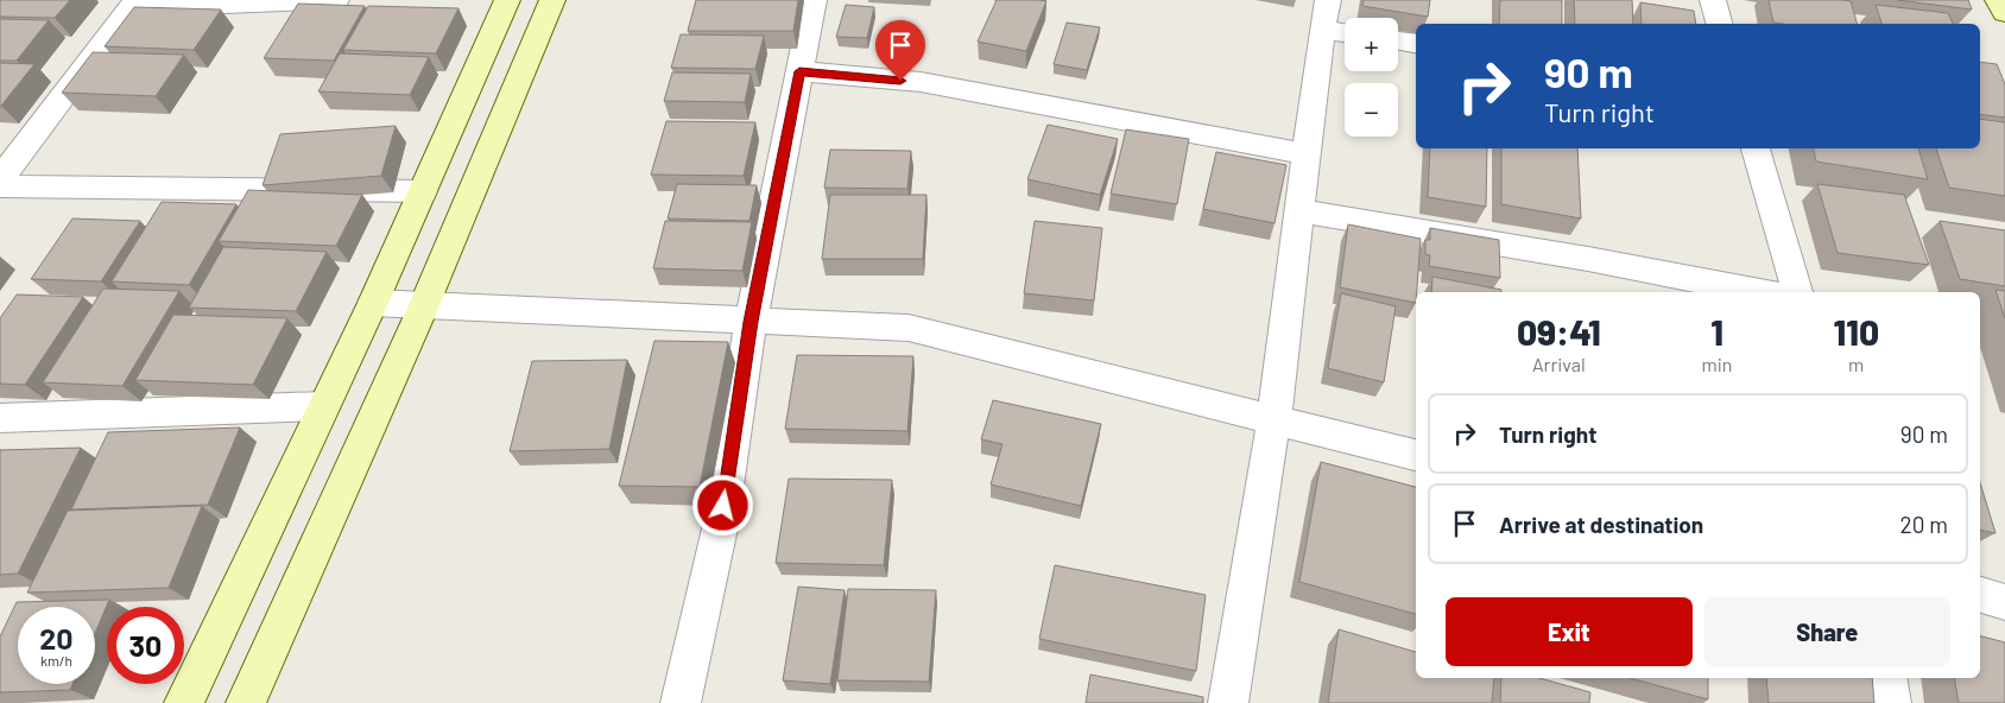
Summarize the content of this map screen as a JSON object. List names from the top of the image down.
{
  "page": {
    "map_buttons": ["+", "−"],
    "turn": ["90 m", "Turn right"],
    "eta": [
      "09:41",
      "Arrival",
      "1",
      "min",
      "110",
      "m"
    ],
    "list": [
      {
        "name": "Turn right",
        "value": "90 m"
      },
      {
        "name": "Arrive at destination",
        "value": "20 m"
      }
    ],
    "buttons": ["Exit", "Share"],
    "speed": "20 km/h",
    "limit": "30"
  }
}
